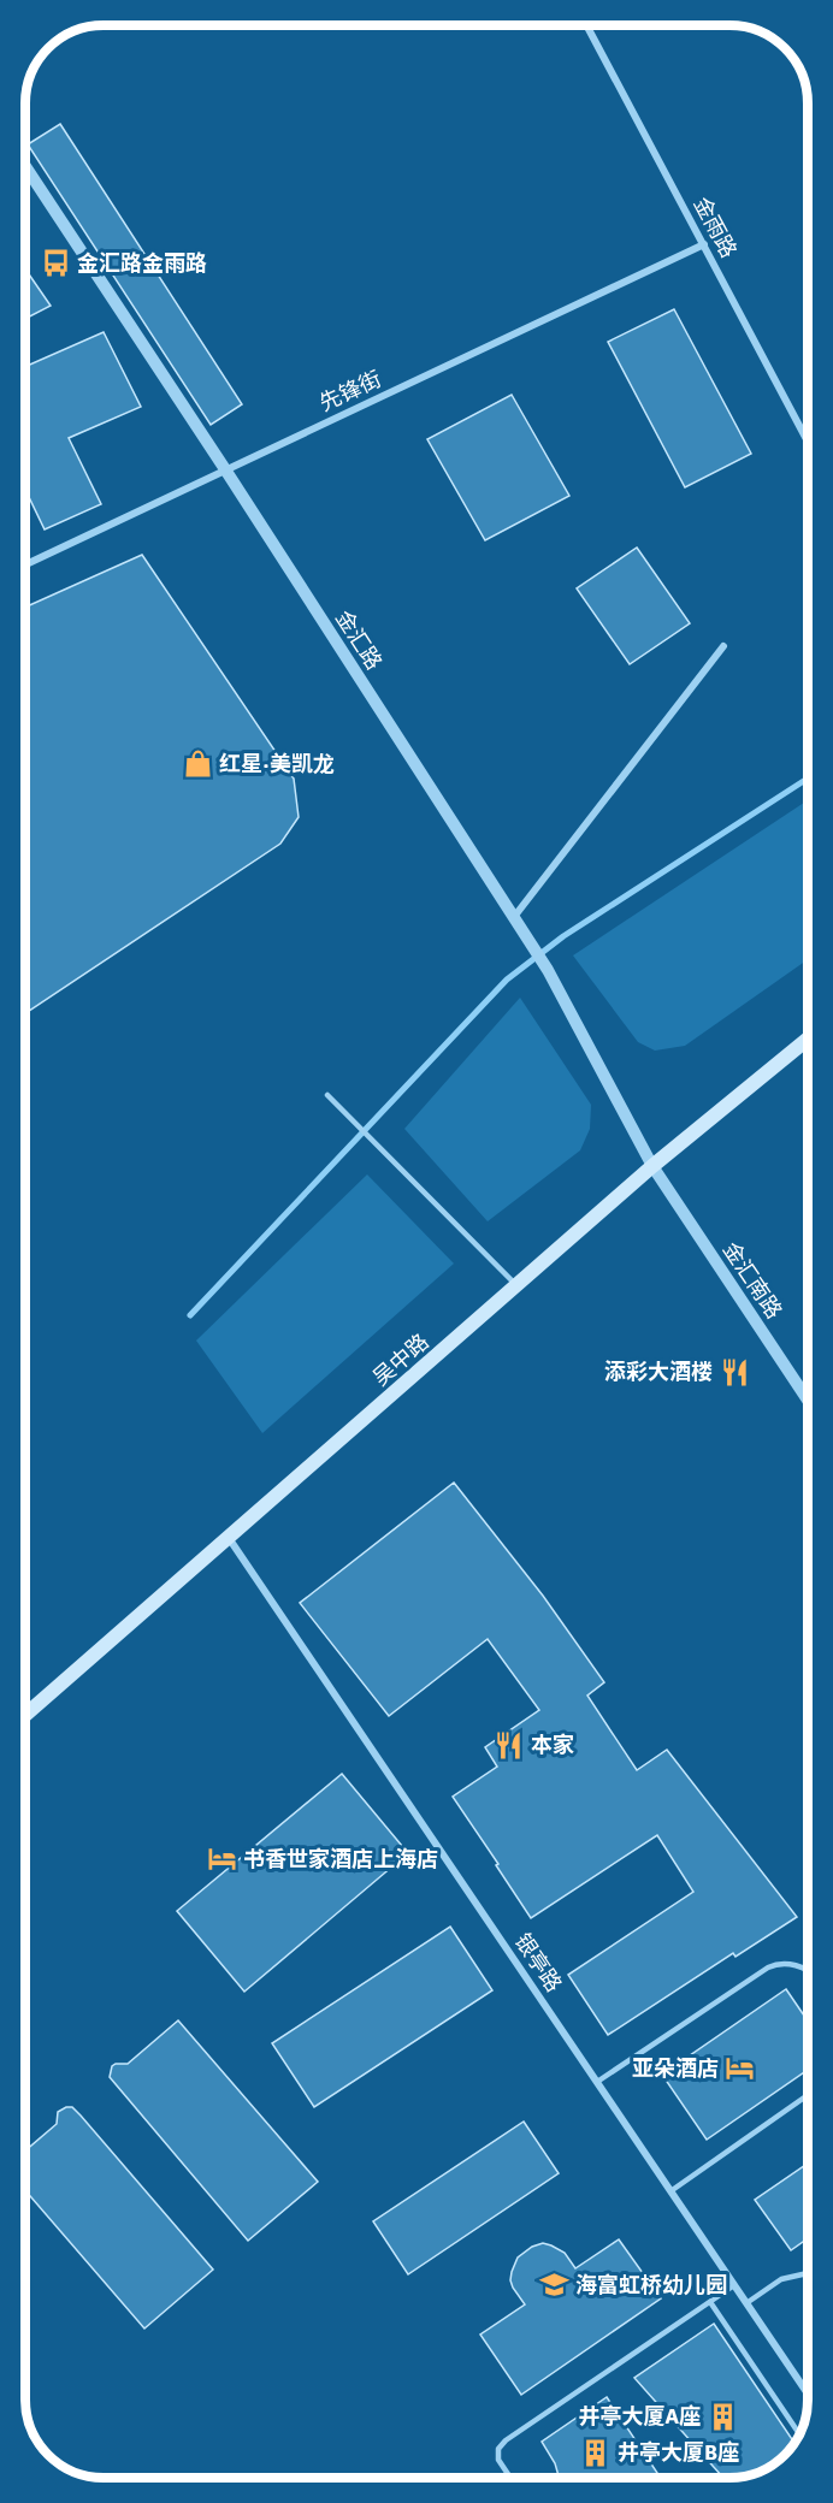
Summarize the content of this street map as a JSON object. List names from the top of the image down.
{
  "streets": {
    "main road": ["吴中路"],
    "street": [
      "金雨路",
      "先锋街",
      "金汇路",
      "金汇南路",
      "银亭路"
    ]
  },
  "crossings": [
    ["金雨路", "先锋街"],
    ["先锋街", "金汇路"],
    ["金汇路", "金汇南路"],
    ["金汇路", "吴中路"],
    ["金汇南路", "吴中路"],
    ["吴中路", "银亭路"]
  ],
  "places": {
    "bus stop": ["金汇路金雨路"],
    "shop": ["红星·美凯龙"],
    "restaurant": ["添彩大酒楼", "本家"],
    "hotel": ["书香世家酒店上海店", "亚朵酒店"],
    "school or university": ["海富虹桥幼儿园"],
    "building": ["井亭大厦A座", "井亭大厦B座"]
  }
}
